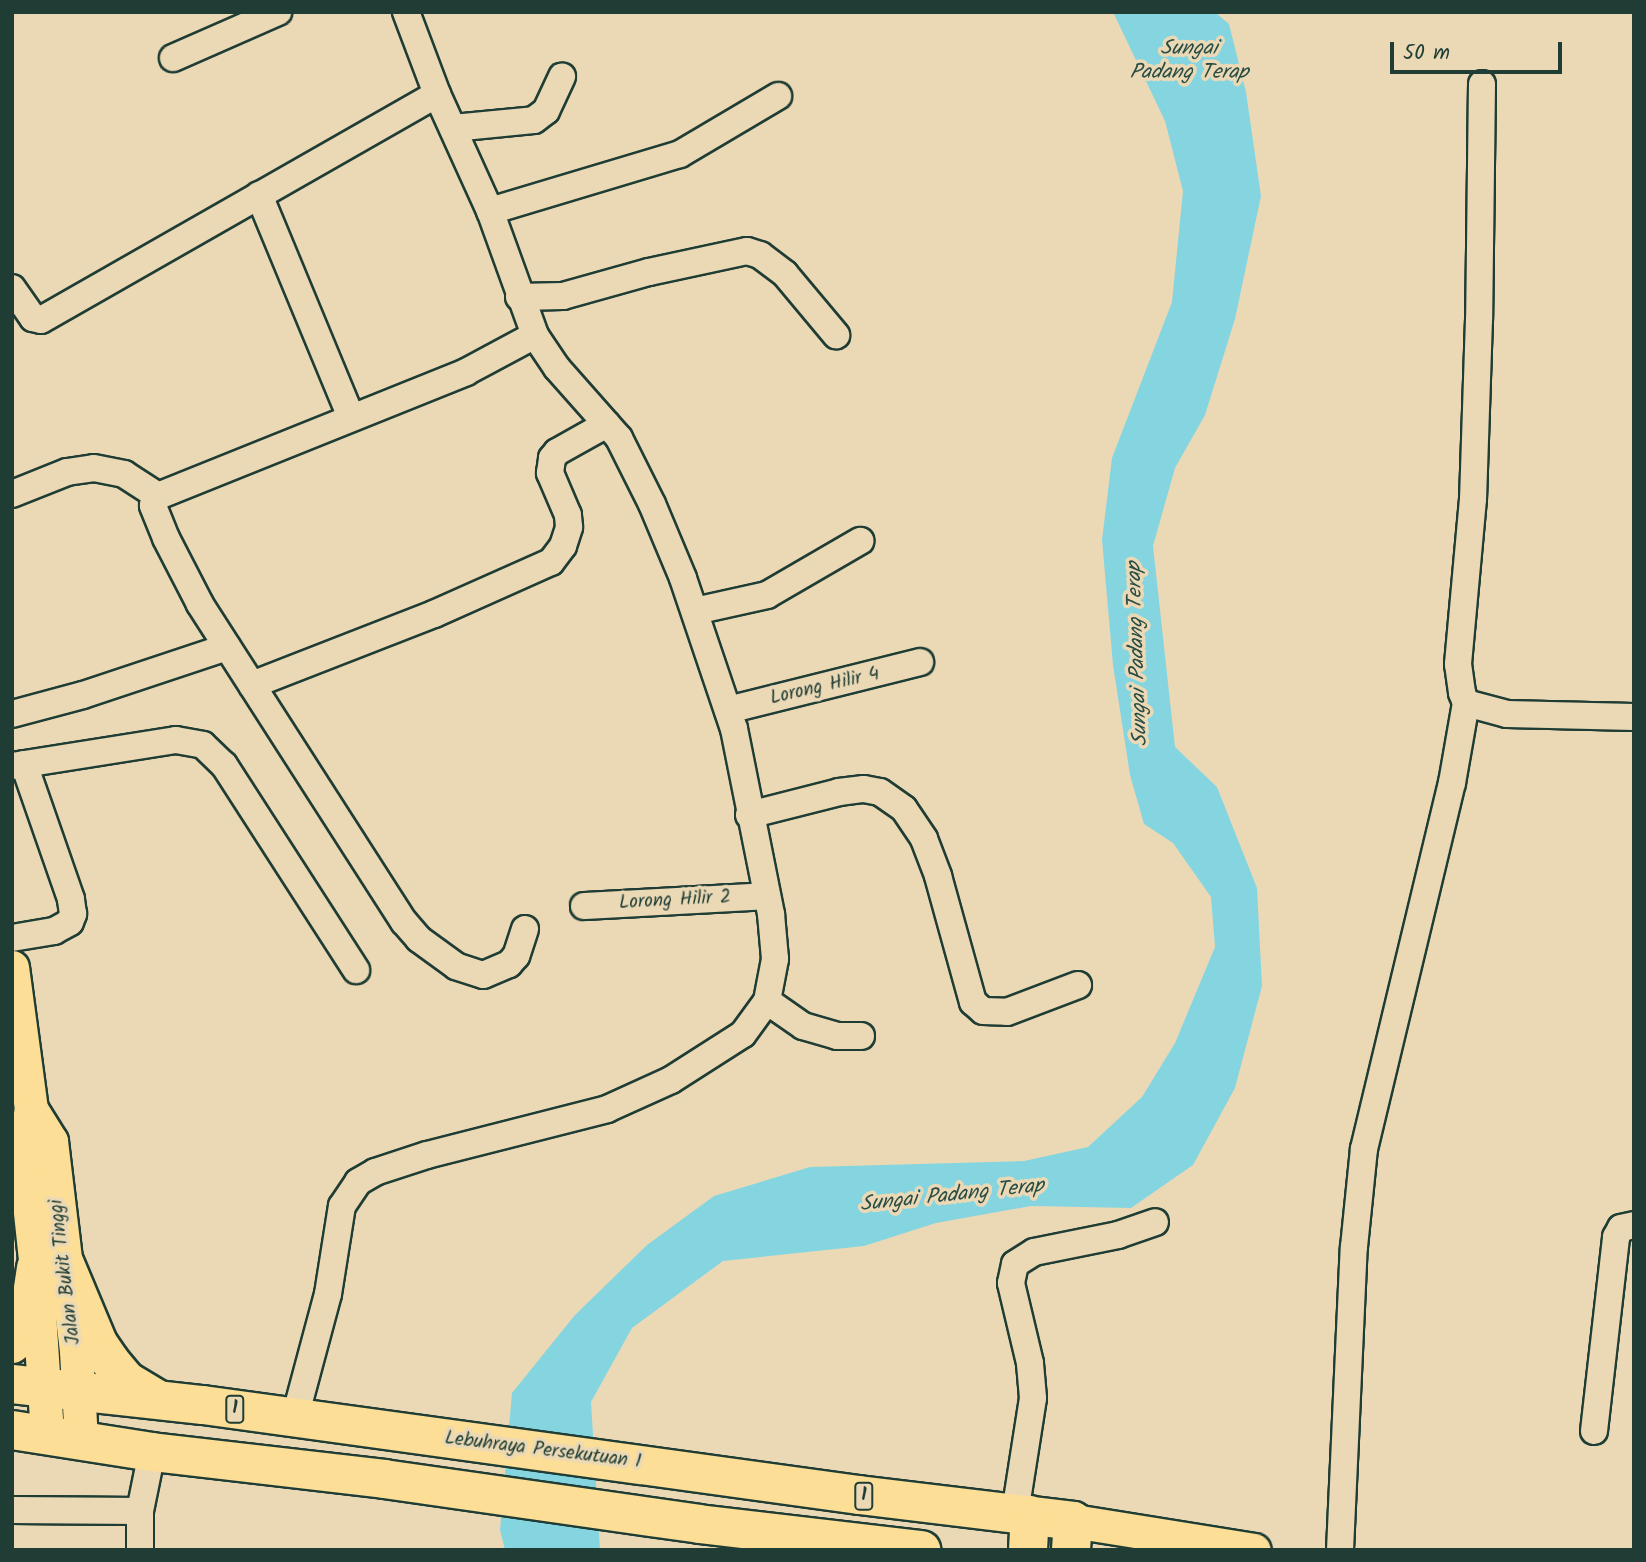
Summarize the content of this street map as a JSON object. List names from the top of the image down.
{
  "streets": {
    "highway": ["1", "Lebuhraya Persekutuan 1"],
    "main road": ["Jalan Bukit Tinggi"],
    "street": ["Lorong Hilir 4", "Lorong Hilir 2"]
  },
  "crossings": [
    ["Jalan Bukit Tinggi", "Lebuhraya Persekutuan 1"]
  ],
  "water": ["Sungai Padang Terap"],
  "scale_bar": "50 m"
}
